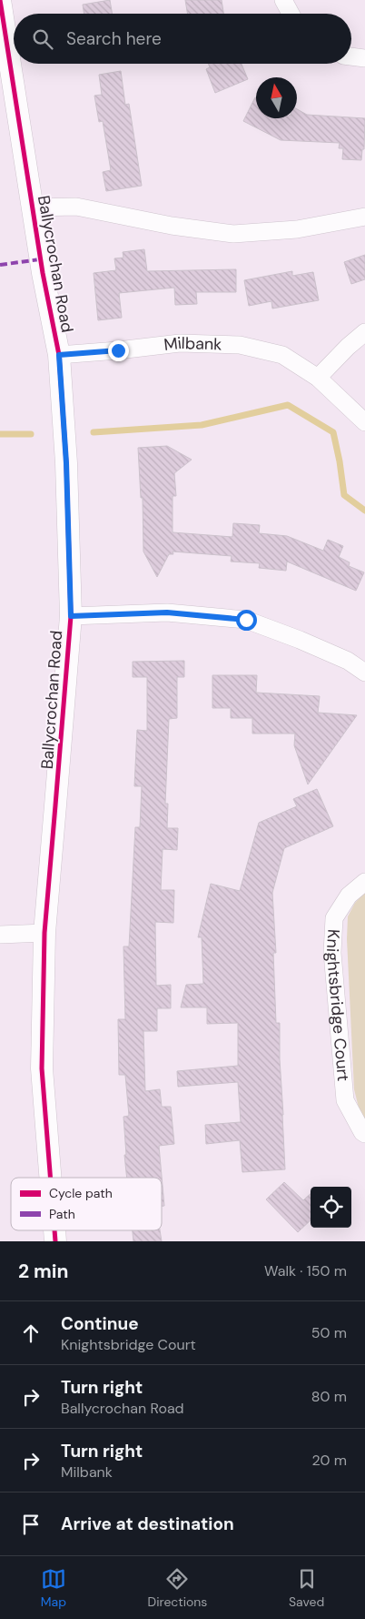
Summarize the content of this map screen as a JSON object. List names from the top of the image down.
{
  "streets": {
    "street": ["Ballycrochan Road", "Milbank", "Knightsbridge Court"]
  },
  "crossings": [
    ["Ballycrochan Road", "Milbank"]
  ],
  "legend": ["Cycle path", "Path"],
  "north": "top",
  "page": {
    "search": "Search here",
    "heading": ["2 min", "Walk · 150 m"],
    "list": [
      ["Continue", "Knightsbridge Court", "50 m"],
      ["Turn right", "Ballycrochan Road", "80 m"],
      ["Turn right", "Milbank", "20 m"],
      "Arrive at destination"
    ],
    "nav": ["Map", "Directions", "Saved"]
  }
}
